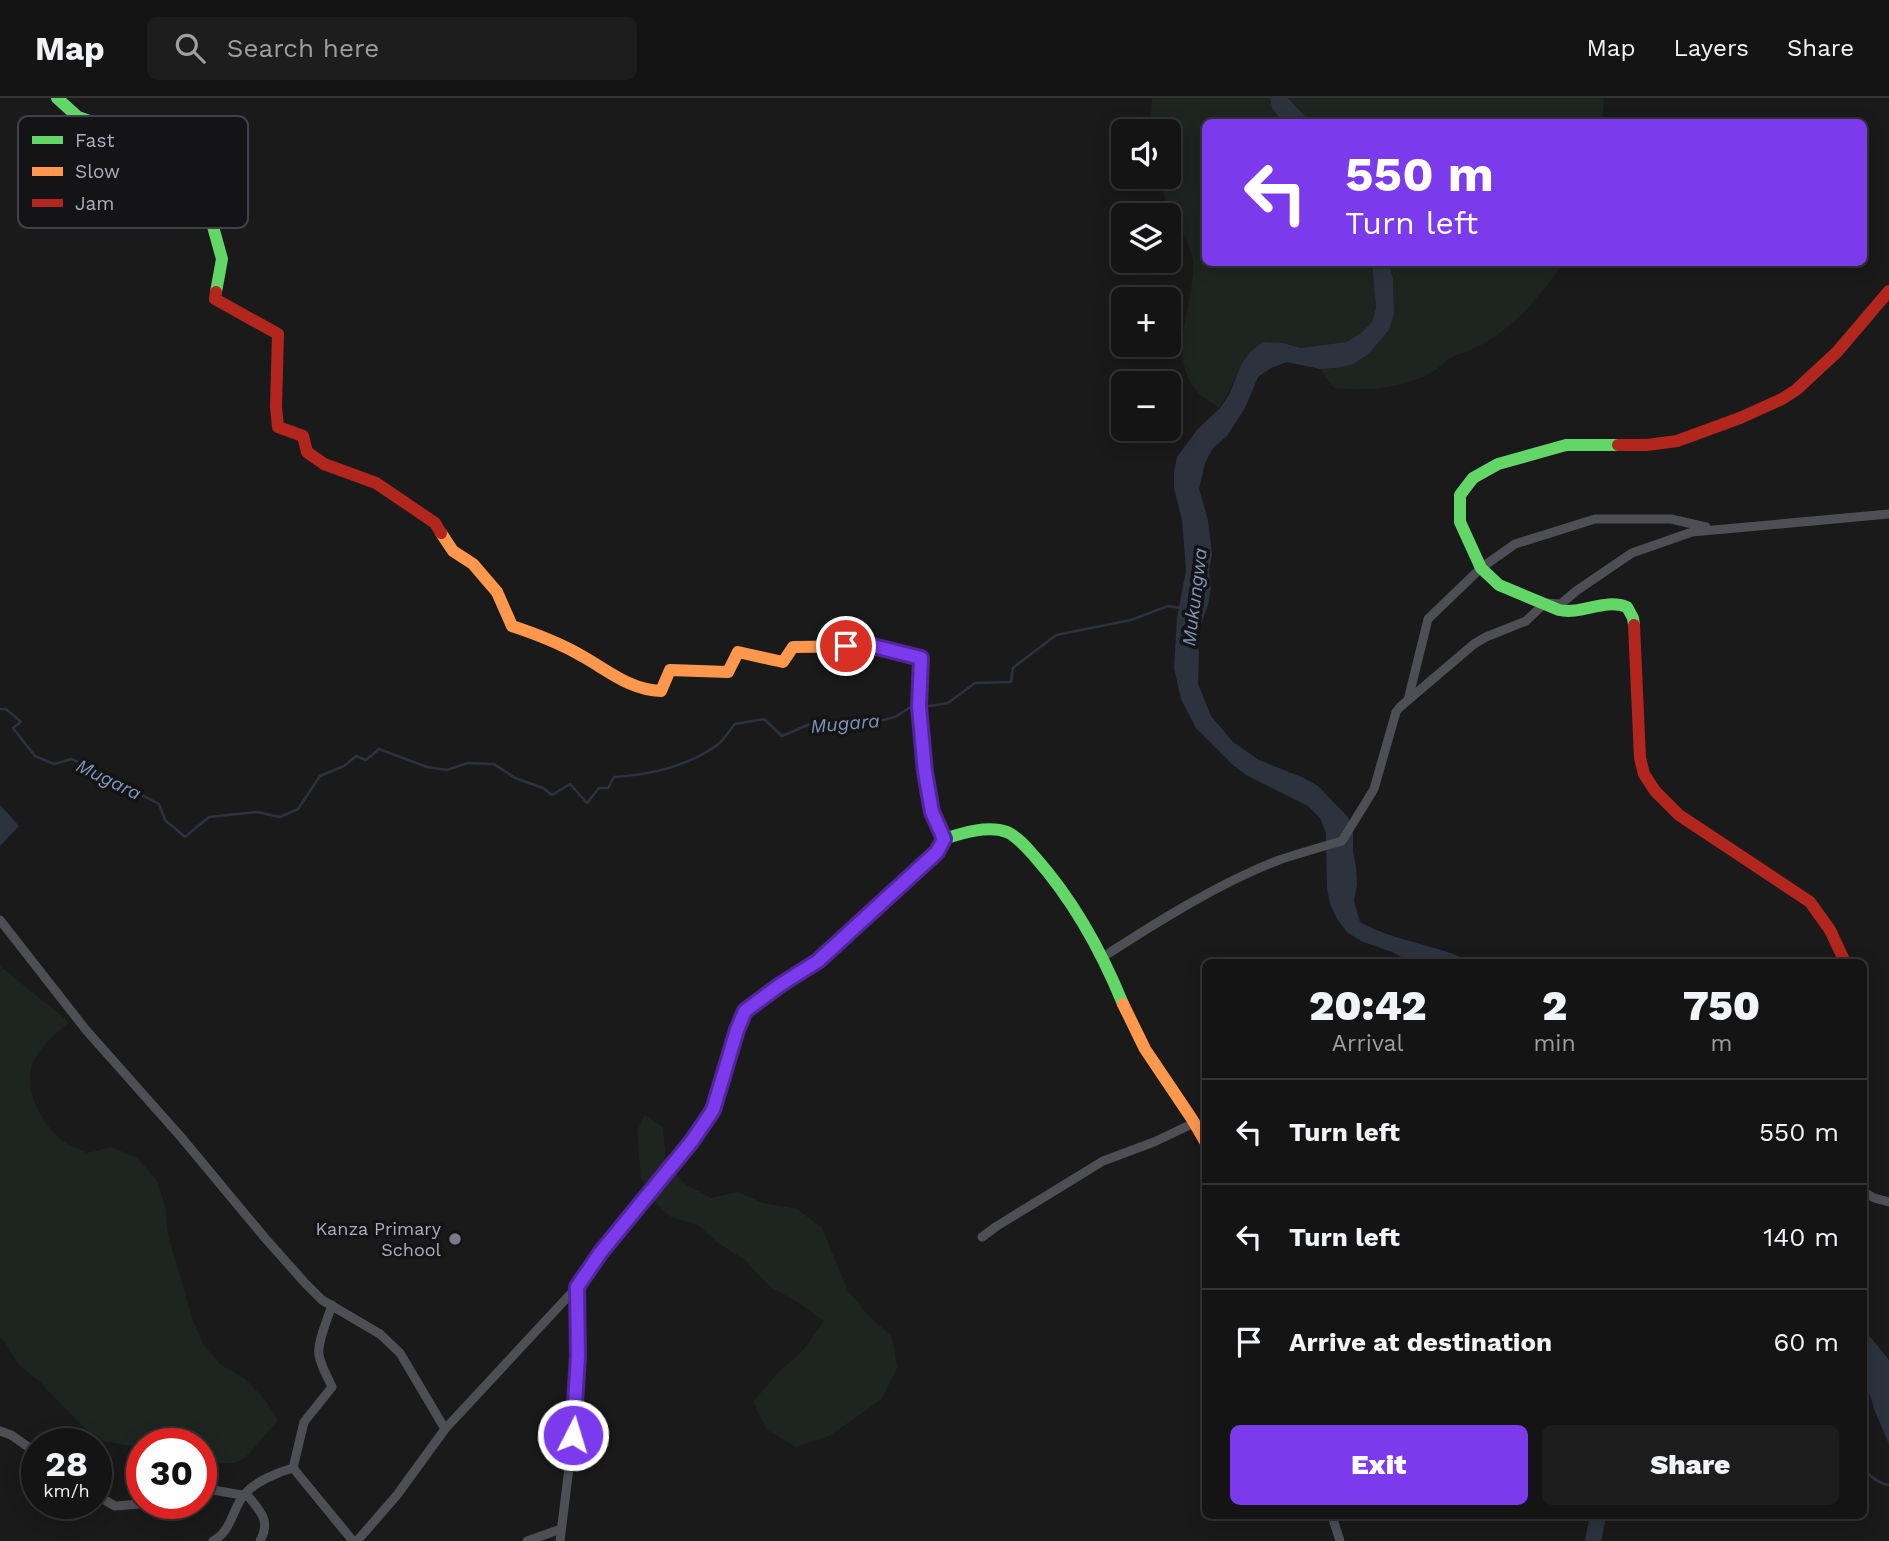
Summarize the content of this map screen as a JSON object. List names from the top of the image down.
{
  "water": ["Mukungwa", "Mugara"],
  "places": ["Kanza Primary School"],
  "legend": ["Fast", "Slow", "Jam"],
  "page": {
    "header": "Map",
    "search": "Search here",
    "nav": ["Map", "Layers", "Share"],
    "map_buttons": ["+", "−"],
    "turn": ["550 m", "Turn left"],
    "eta": [
      "20:42",
      "Arrival",
      "2",
      "min",
      "750",
      "m"
    ],
    "list": [
      {
        "name": "Turn left",
        "value": "550 m"
      },
      {
        "name": "Turn left",
        "value": "140 m"
      },
      {
        "name": "Arrive at destination",
        "value": "60 m"
      }
    ],
    "buttons": ["Exit", "Share"],
    "speed": "28 km/h",
    "limit": "30"
  }
}
